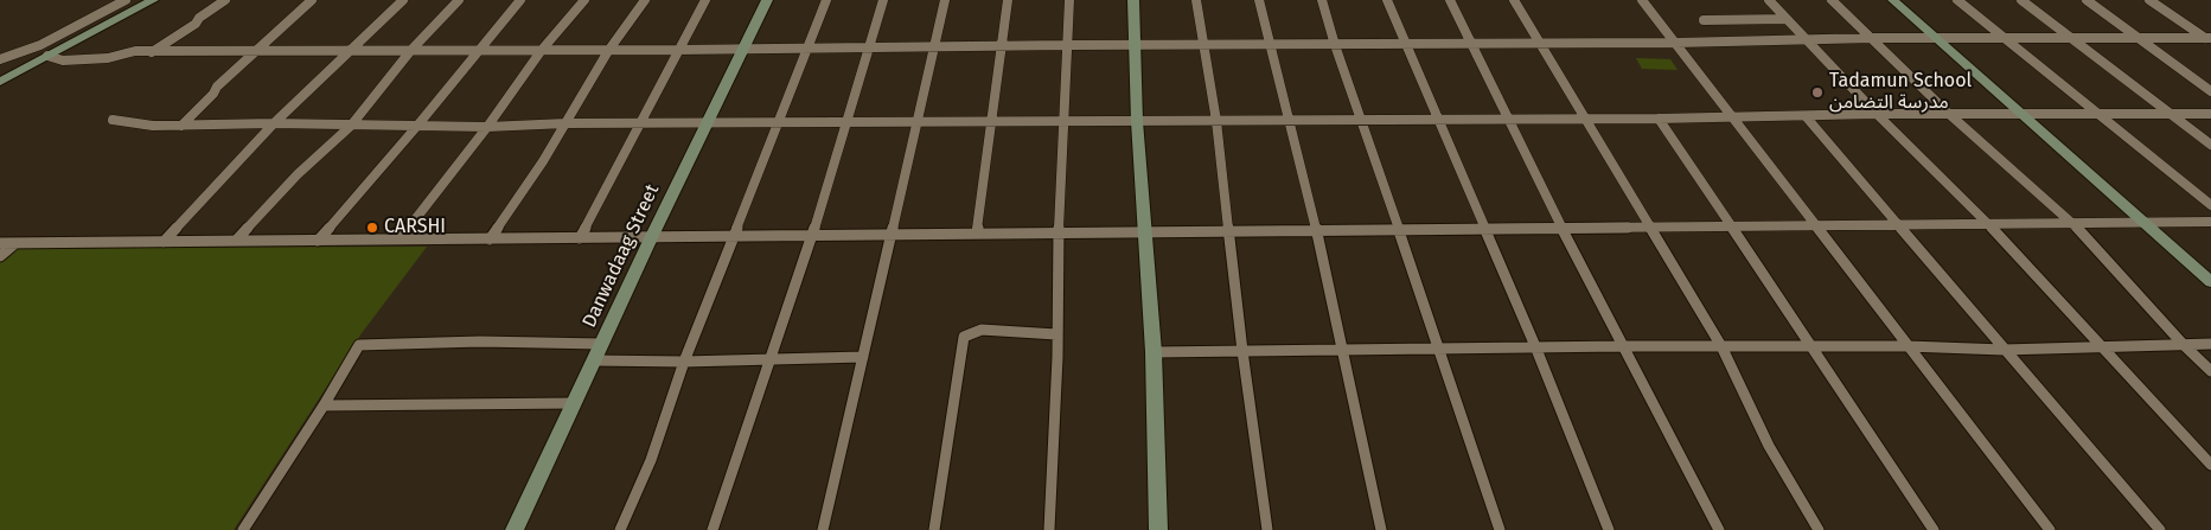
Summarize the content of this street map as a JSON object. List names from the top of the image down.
{
  "streets": {
    "street": ["Danwadaag Street"]
  },
  "places": ["Tadamun School مدرسة التضامن", "CARSHI"]
}
